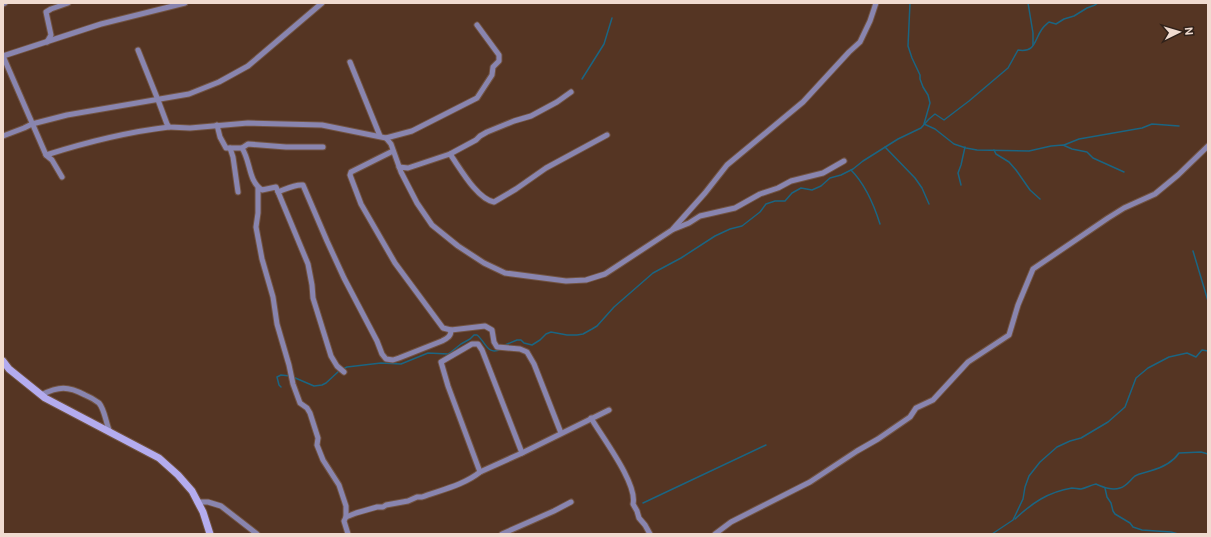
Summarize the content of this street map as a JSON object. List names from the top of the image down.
{
  "north": "right"
}
